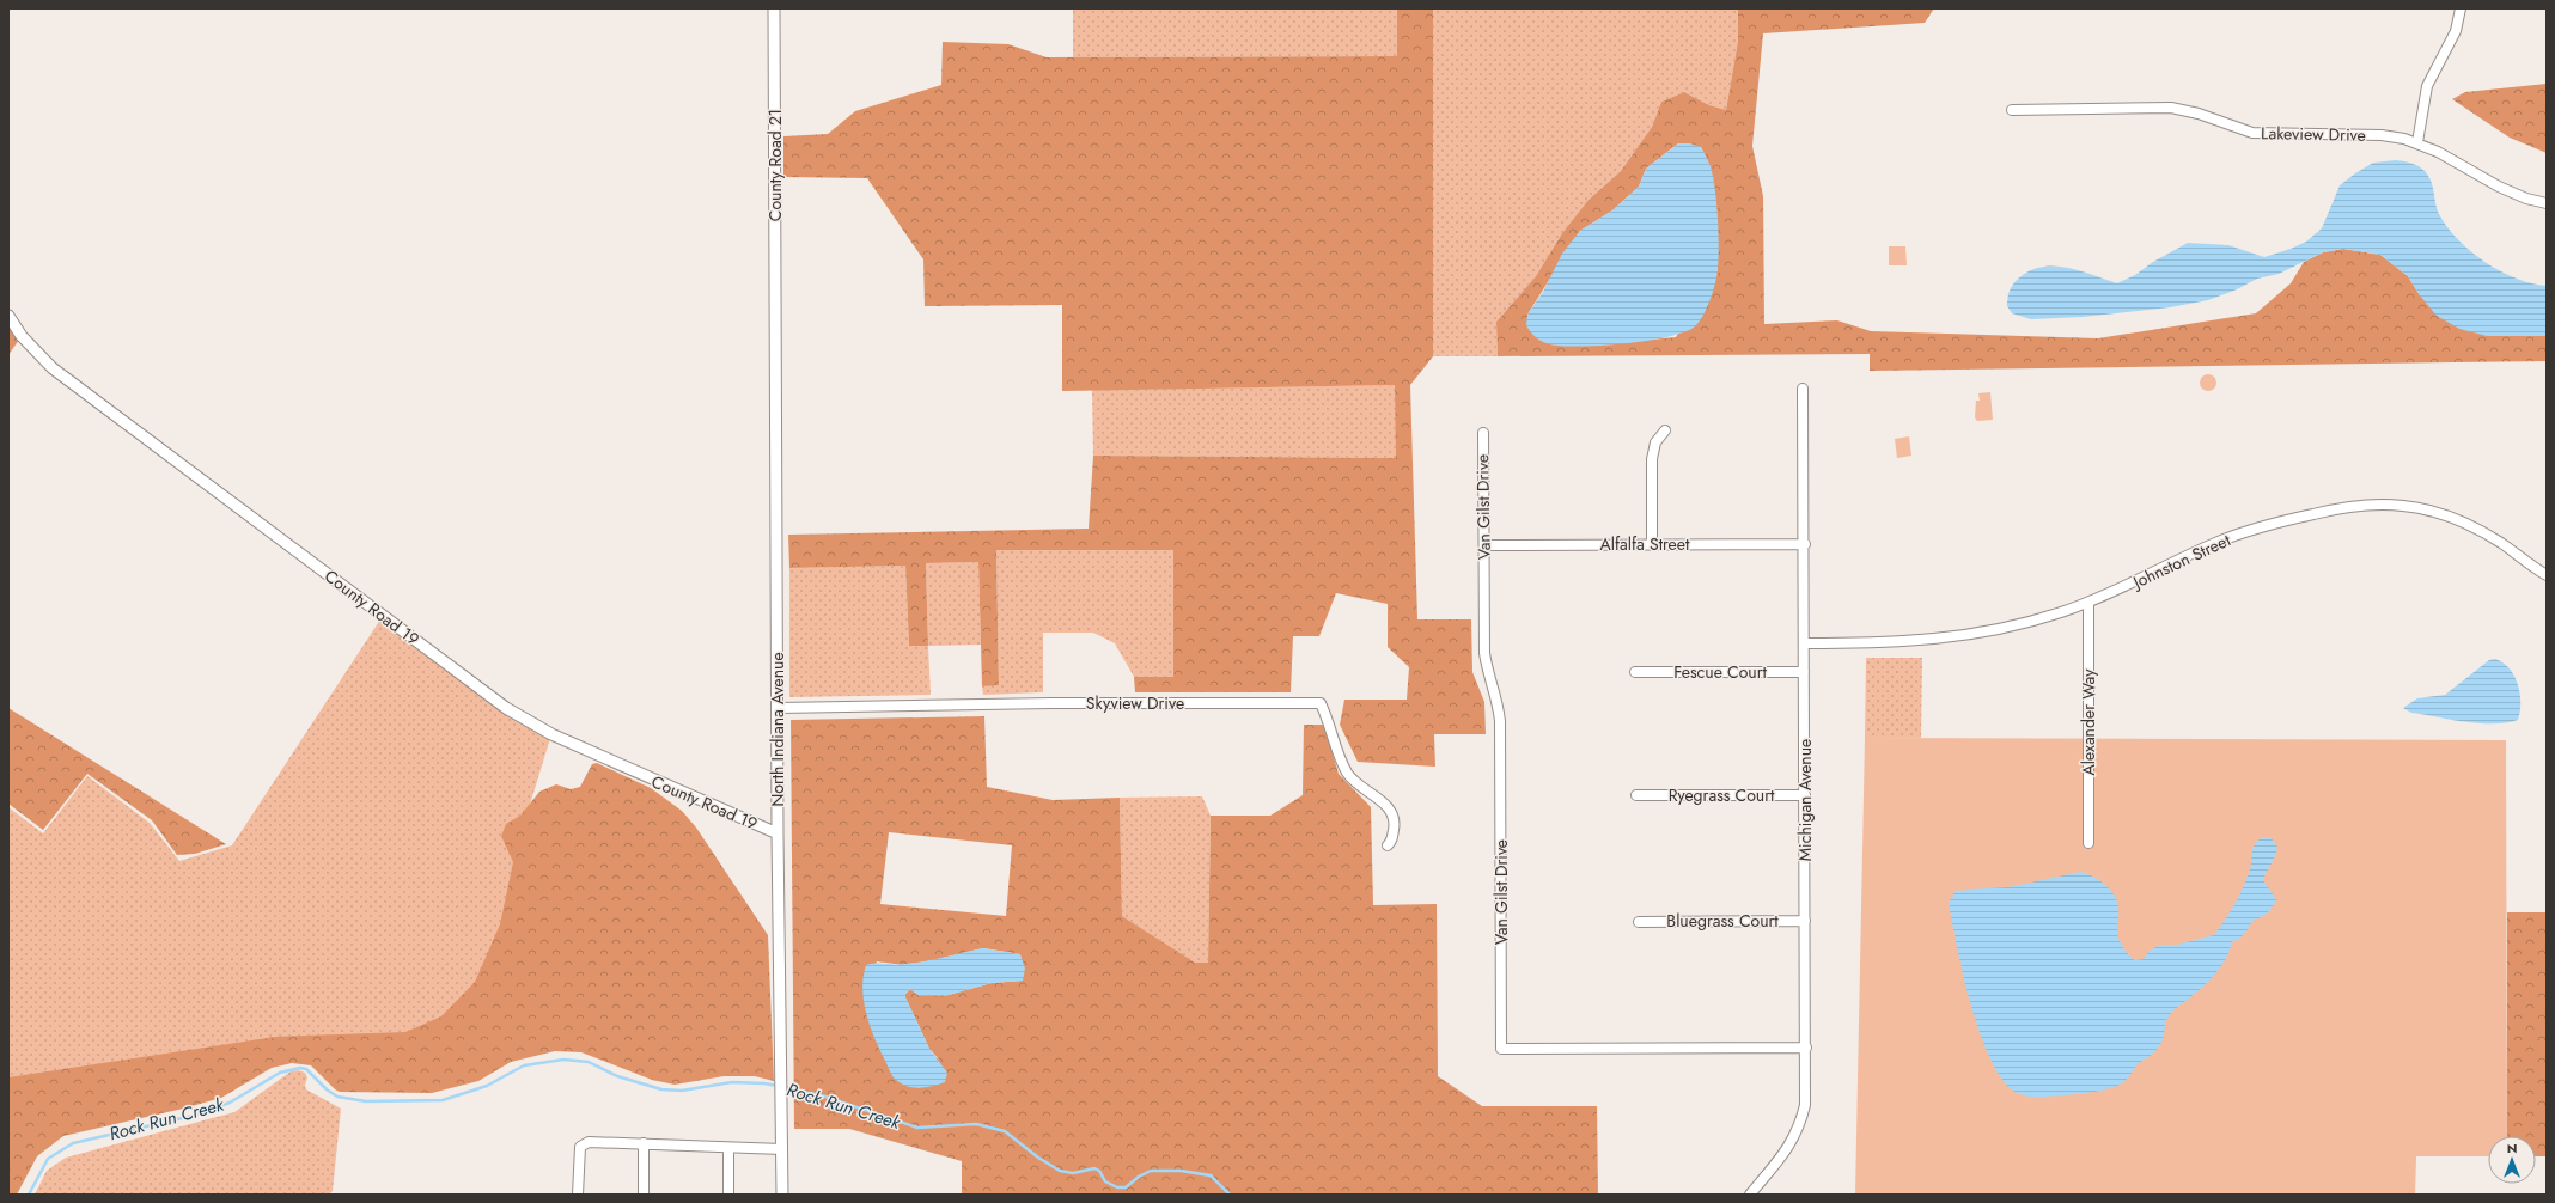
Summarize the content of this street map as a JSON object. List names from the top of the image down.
{
  "streets": {
    "street": [
      "Lakeview Drive",
      "County Road 21",
      "Van Gilst Drive",
      "Alfalfa Street",
      "Johnston Street",
      "County Road 19",
      "Fescue Court",
      "Skyview Drive",
      "Alexander Way",
      "North Indiana Avenue",
      "Ryegrass Court",
      "Michigan Avenue",
      "Bluegrass Court"
    ]
  },
  "crossings": [
    ["County Road 21", "North Indiana Avenue"],
    ["Van Gilst Drive", "Alfalfa Street"],
    ["Van Gilst Drive", "Michigan Avenue"],
    ["Alfalfa Street", "Michigan Avenue"],
    ["Johnston Street", "Alexander Way"],
    ["Johnston Street", "Michigan Avenue"],
    ["County Road 19", "North Indiana Avenue"],
    ["Fescue Court", "Michigan Avenue"],
    ["Skyview Drive", "North Indiana Avenue"],
    ["Ryegrass Court", "Michigan Avenue"],
    ["Michigan Avenue", "Bluegrass Court"]
  ],
  "water": ["Rock Run Creek"],
  "north": "top"
}
